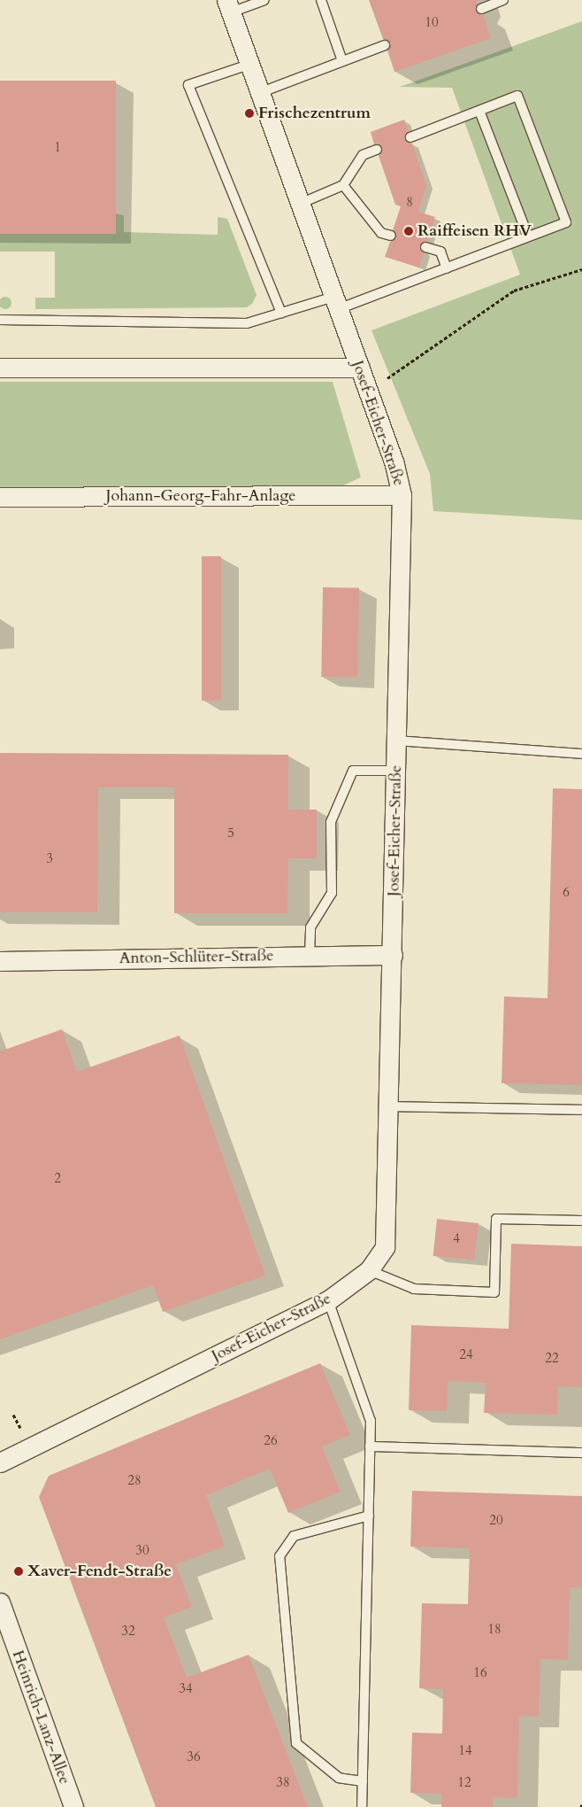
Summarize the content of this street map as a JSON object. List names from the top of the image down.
{
  "streets": {
    "street": [
      "Josef-Eicher-Straße",
      "Johann-Georg-Fahr-Anlage",
      "Anton-Schlüter-Straße",
      "Heinrich-Lanz-Allee"
    ]
  },
  "crossings": [
    ["Josef-Eicher-Straße", "Johann-Georg-Fahr-Anlage"],
    ["Josef-Eicher-Straße", "Anton-Schlüter-Straße"]
  ],
  "places": ["Frischezentrum", "Raiffeisen RHV", "Xaver-Fendt-Straße"],
  "house_numbers": [
    "10",
    "1",
    "8",
    "5",
    "3",
    "6",
    "2",
    "4",
    "24",
    "22",
    "26",
    "28",
    "20",
    "30",
    "18",
    "32",
    "16",
    "34",
    "14",
    "36",
    "38",
    "12"
  ]
}
